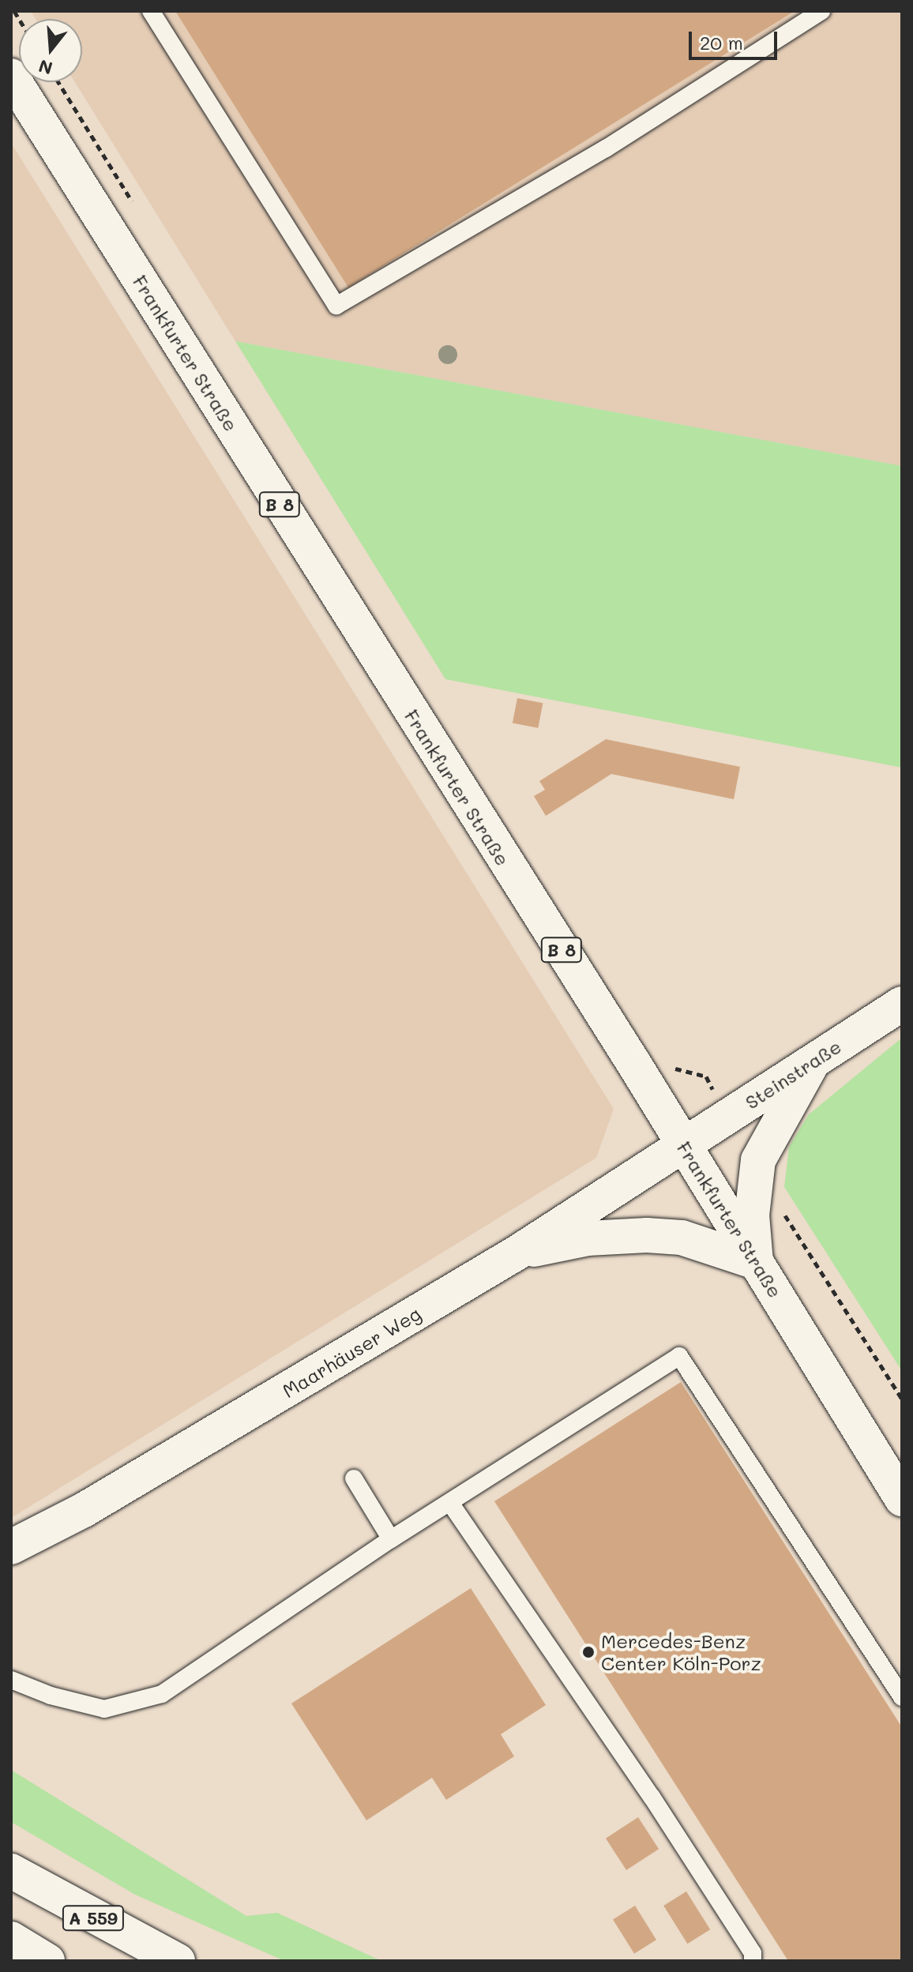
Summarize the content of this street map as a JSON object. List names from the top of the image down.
{
  "streets": {
    "main road": [
      "Frankfurter Straße",
      "B 8",
      "Steinstraße",
      "Maarhäuser Weg",
      "A 559"
    ]
  },
  "crossings": [
    ["Frankfurter Straße", "Steinstraße"],
    ["Frankfurter Straße", "Maarhäuser Weg"],
    ["Steinstraße", "Maarhäuser Weg"]
  ],
  "places": ["Mercedes-Benz Center Köln-Porz"],
  "scale_bar": "20 m",
  "north": "bottom"
}
